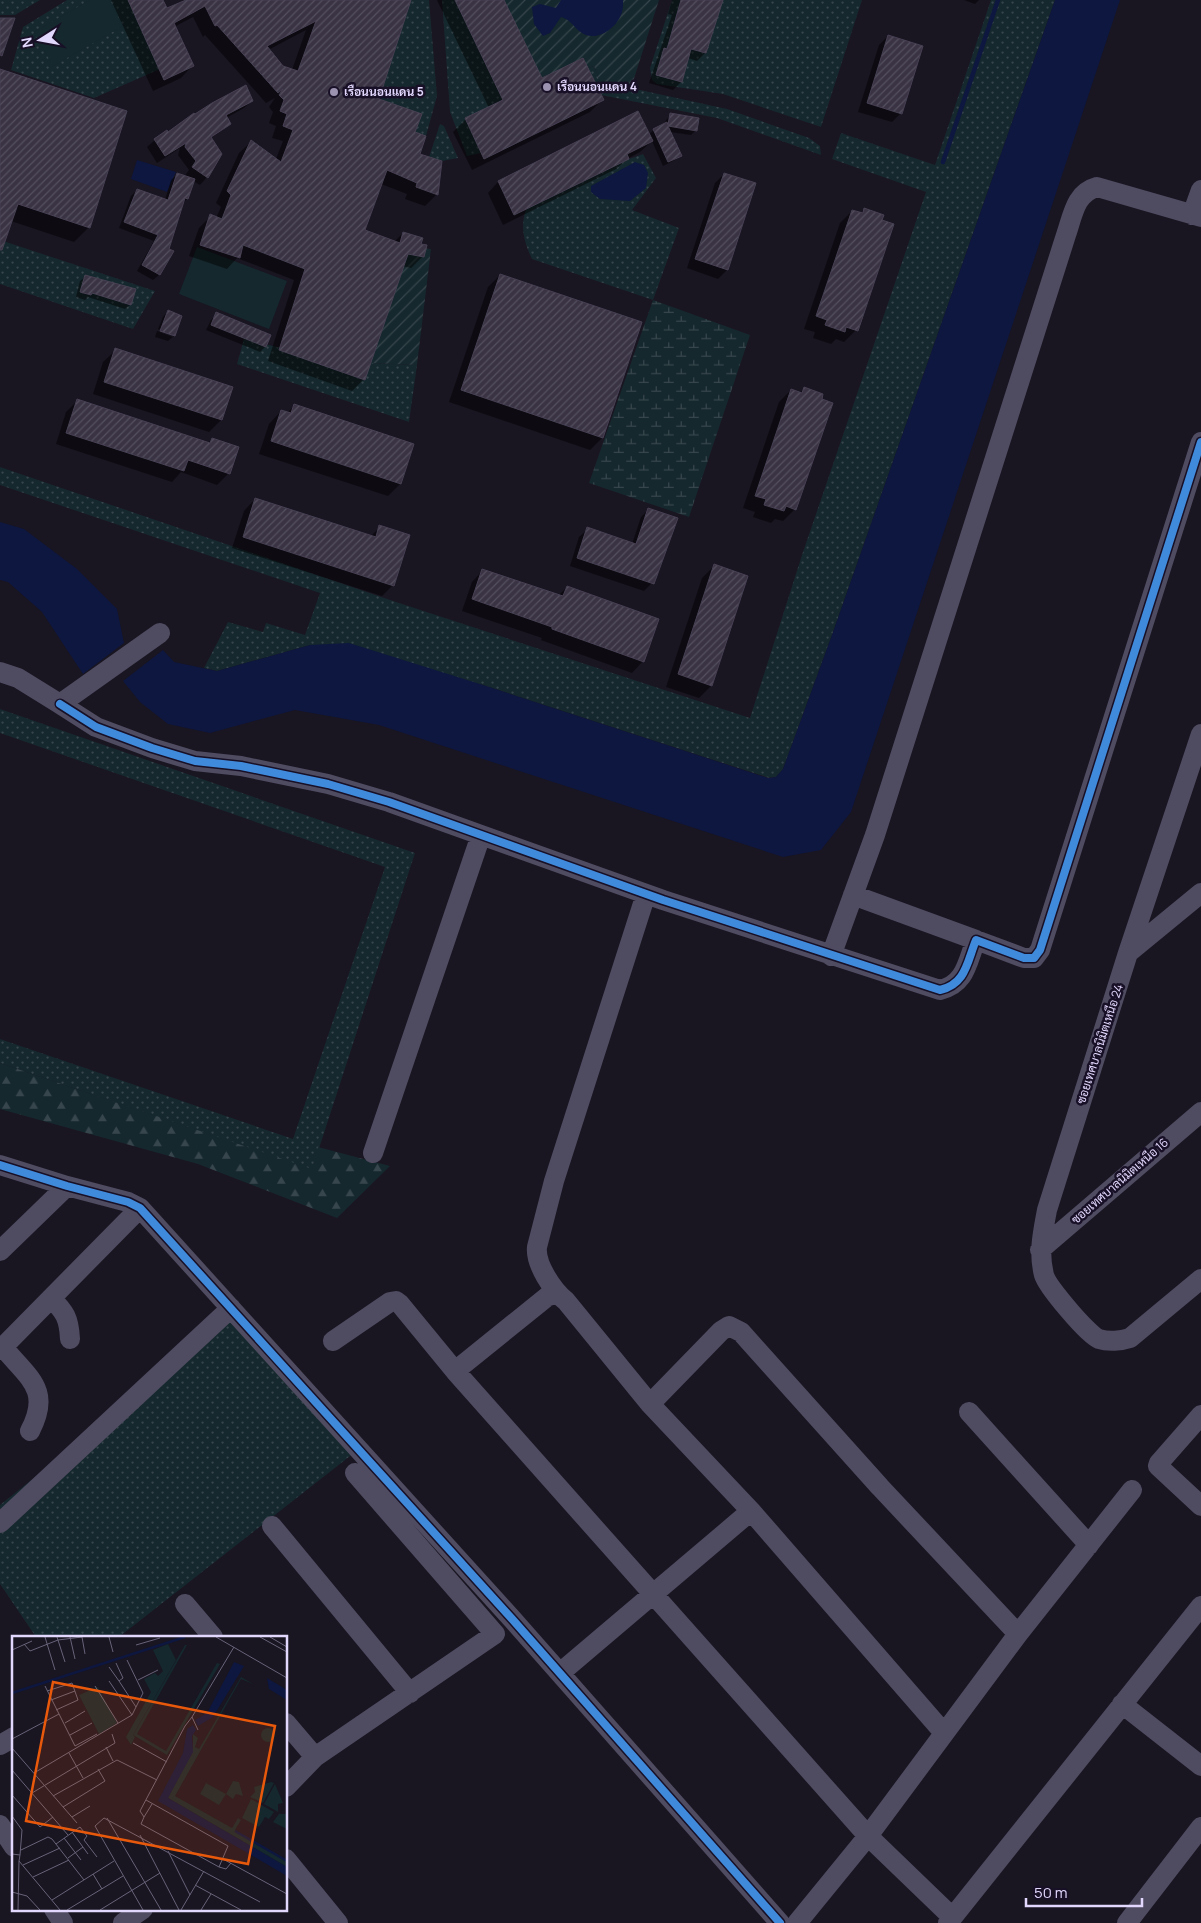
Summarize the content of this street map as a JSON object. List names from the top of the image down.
{
  "streets": {
    "street": ["ซอยเทศบาลนิมิตเหนือ 24", "ซอยเทศบาลนิมิตเหนือ 16"]
  },
  "crossings": [
    ["ซอยเทศบาลนิมิตเหนือ 24", "ซอยเทศบาลนิมิตเหนือ 16"]
  ],
  "places": ["เรือนนอนแดน 4", "เรือนนอนแดน 5"],
  "scale_bar": "50 m",
  "north": "left"
}
